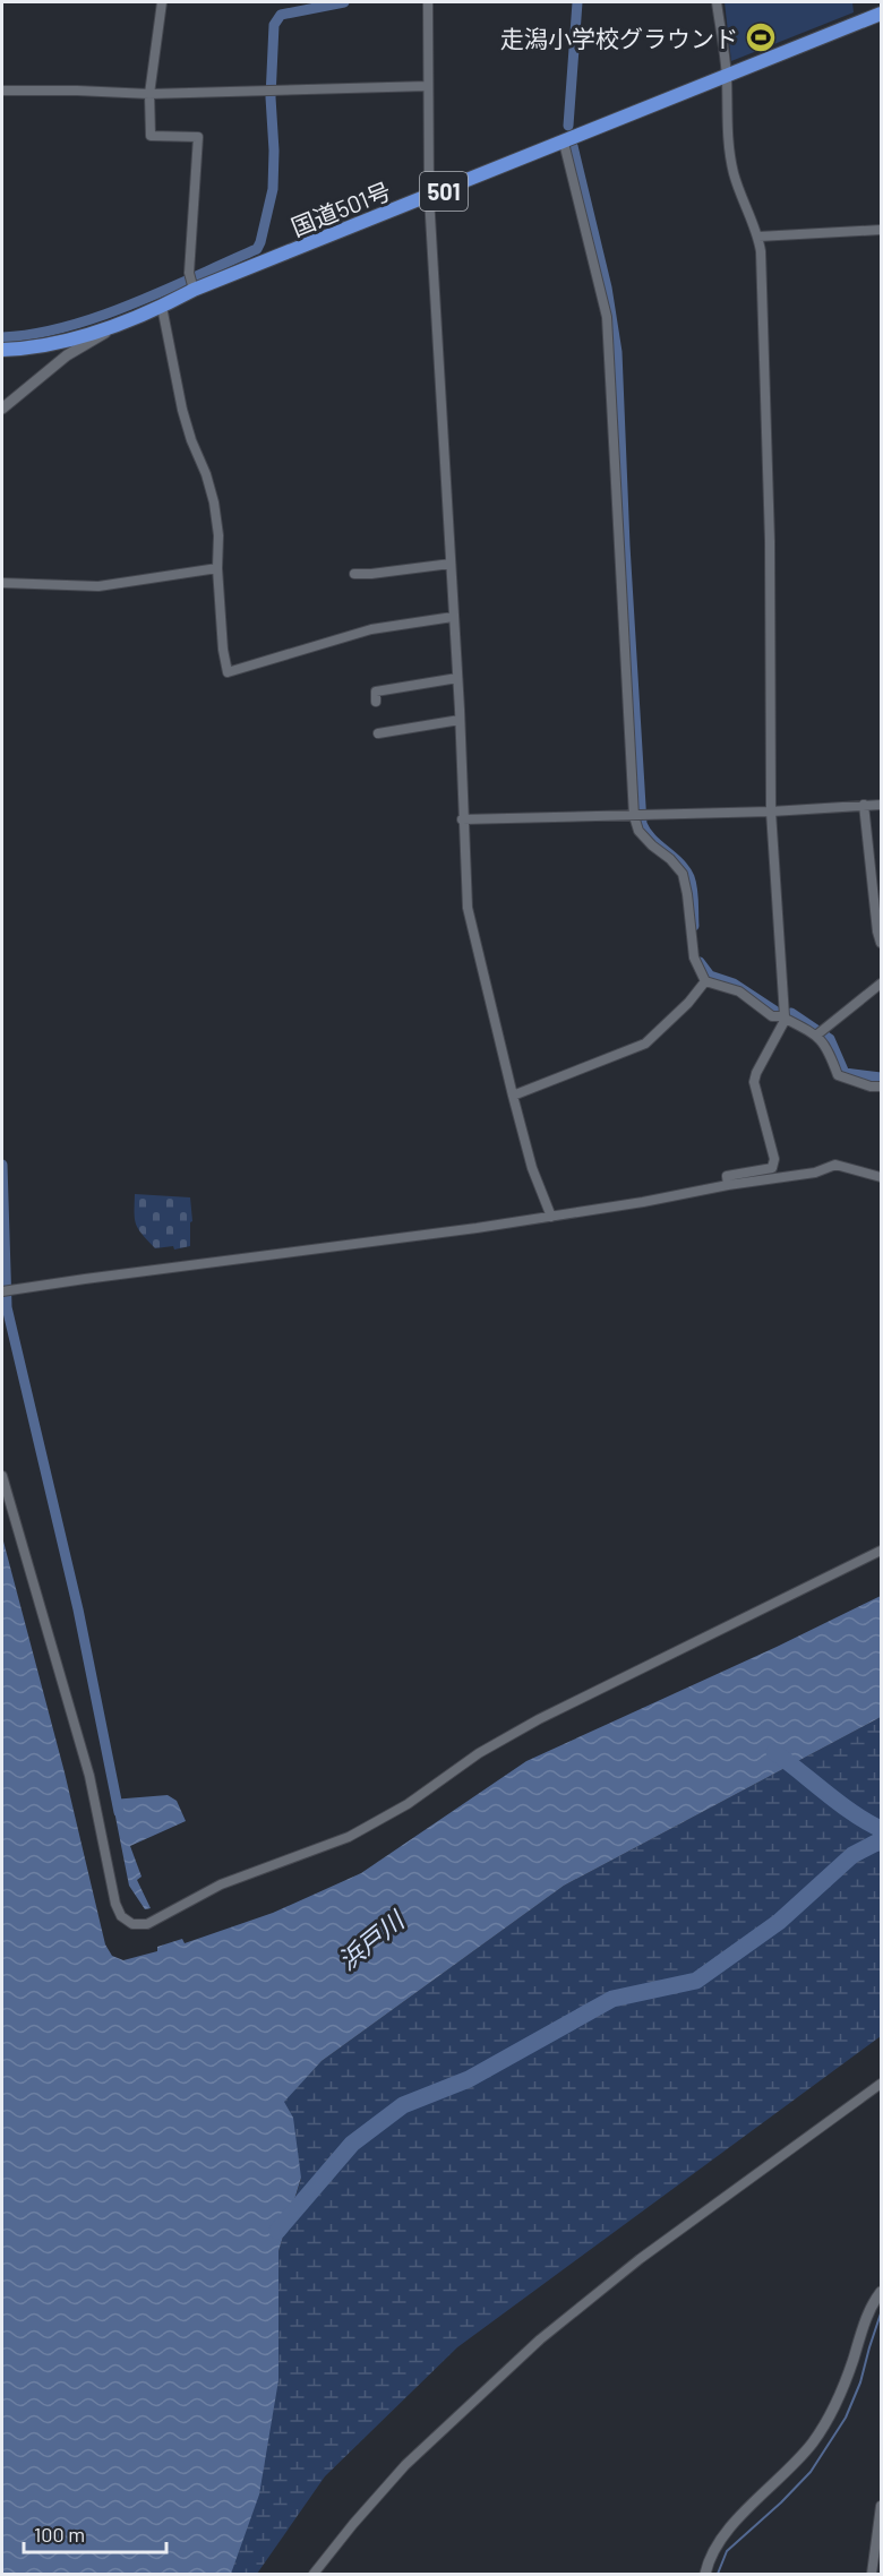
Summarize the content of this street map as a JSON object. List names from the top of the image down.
{
  "streets": {
    "highway": ["501", "国道501号"]
  },
  "water": ["浜戸川"],
  "places": {
    "sports": ["走潟小学校グラウンド"]
  },
  "scale_bar": "100 m"
}
